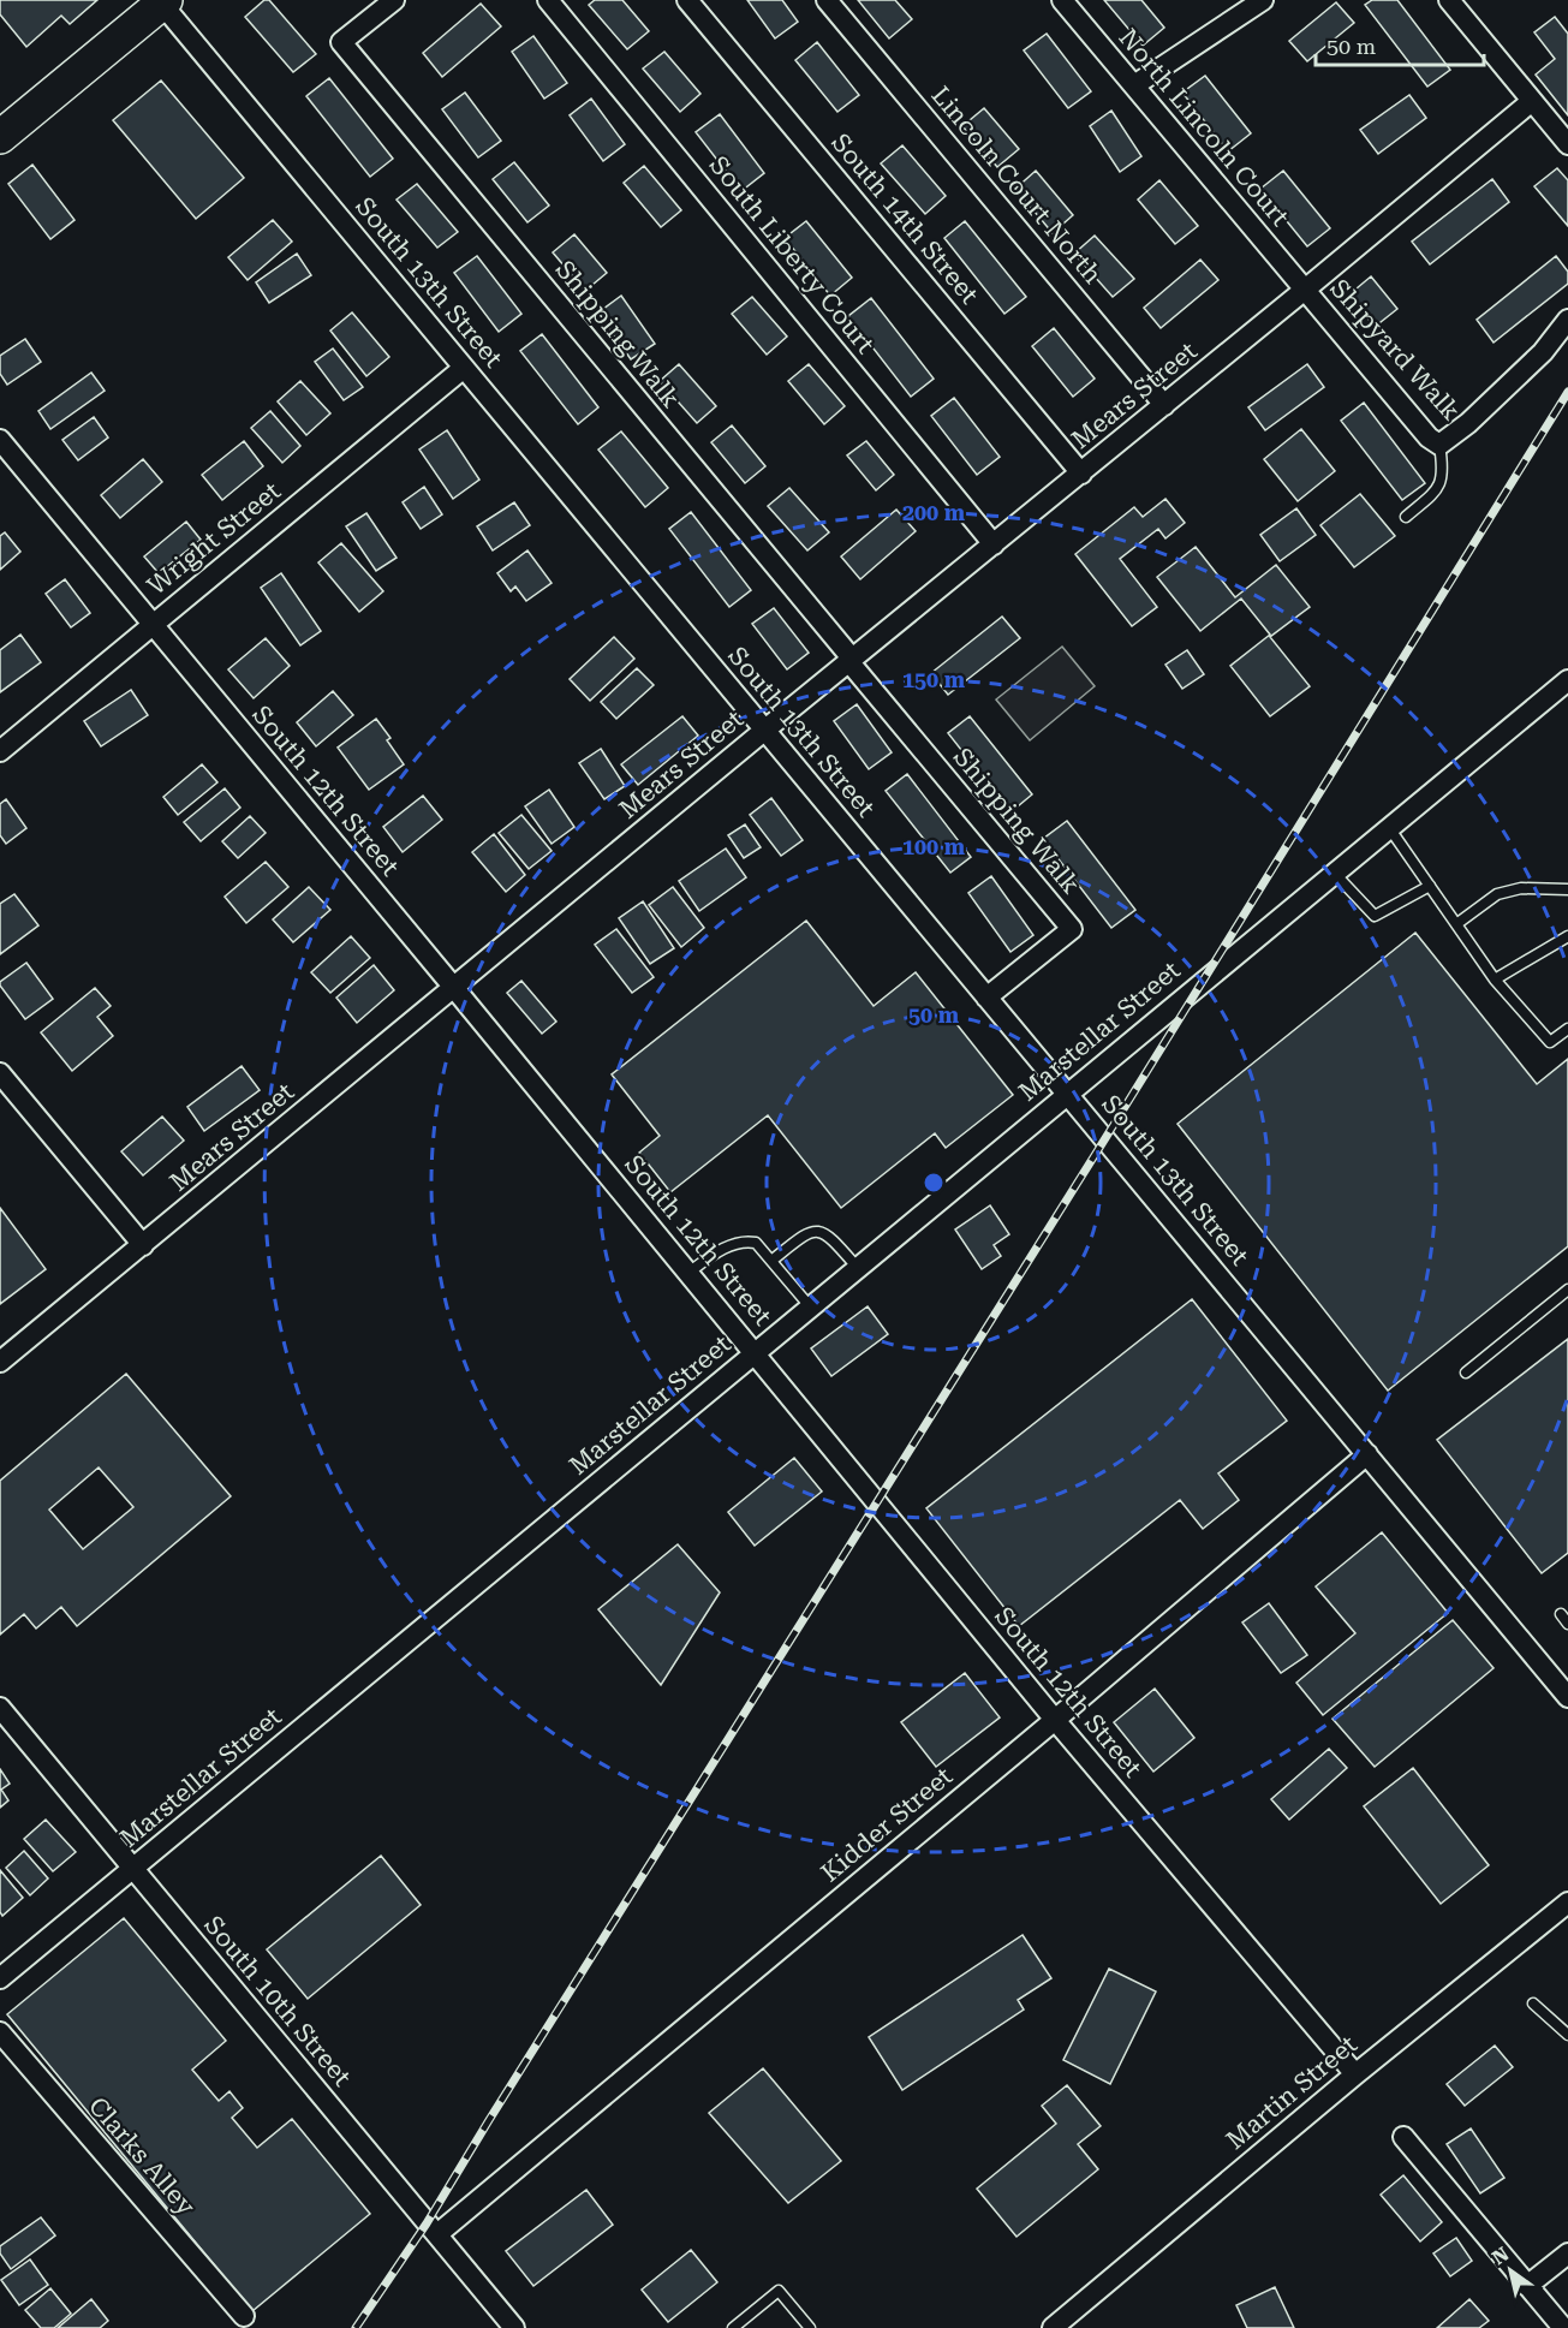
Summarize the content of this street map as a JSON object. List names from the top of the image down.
{
  "streets": {
    "street": [
      "North Lincoln Court",
      "Lincoln Court North",
      "South 14th Street",
      "South Liberty Court",
      "South 13th Street",
      "Shipping Walk",
      "Shipyard Walk",
      "Mears Street",
      "Wright Street",
      "South 12th Street",
      "Marstellar Street",
      "Kidder Street",
      "South 10th Street",
      "Martin Street",
      "Clarks Alley"
    ]
  },
  "crossings": [
    ["North Lincoln Court", "Shipyard Walk"],
    ["North Lincoln Court", "Mears Street"],
    ["Lincoln Court North", "Mears Street"],
    ["South 14th Street", "Mears Street"],
    ["South Liberty Court", "Mears Street"],
    ["South 13th Street", "Shipping Walk"],
    ["South 13th Street", "Mears Street"],
    ["South 13th Street", "Wright Street"],
    ["South 13th Street", "Marstellar Street"],
    ["South 13th Street", "Kidder Street"],
    ["Shipping Walk", "Mears Street"],
    ["Shipyard Walk", "Mears Street"],
    ["Mears Street", "South 12th Street"],
    ["Wright Street", "South 12th Street"],
    ["South 12th Street", "Marstellar Street"],
    ["South 12th Street", "Kidder Street"],
    ["South 12th Street", "Martin Street"],
    ["Marstellar Street", "South 10th Street"],
    ["Kidder Street", "South 10th Street"]
  ],
  "scale_bar": "50 m",
  "north": "top left",
  "rings": [
    "200 m",
    "150 m",
    "100 m",
    "50 m"
  ]
}
